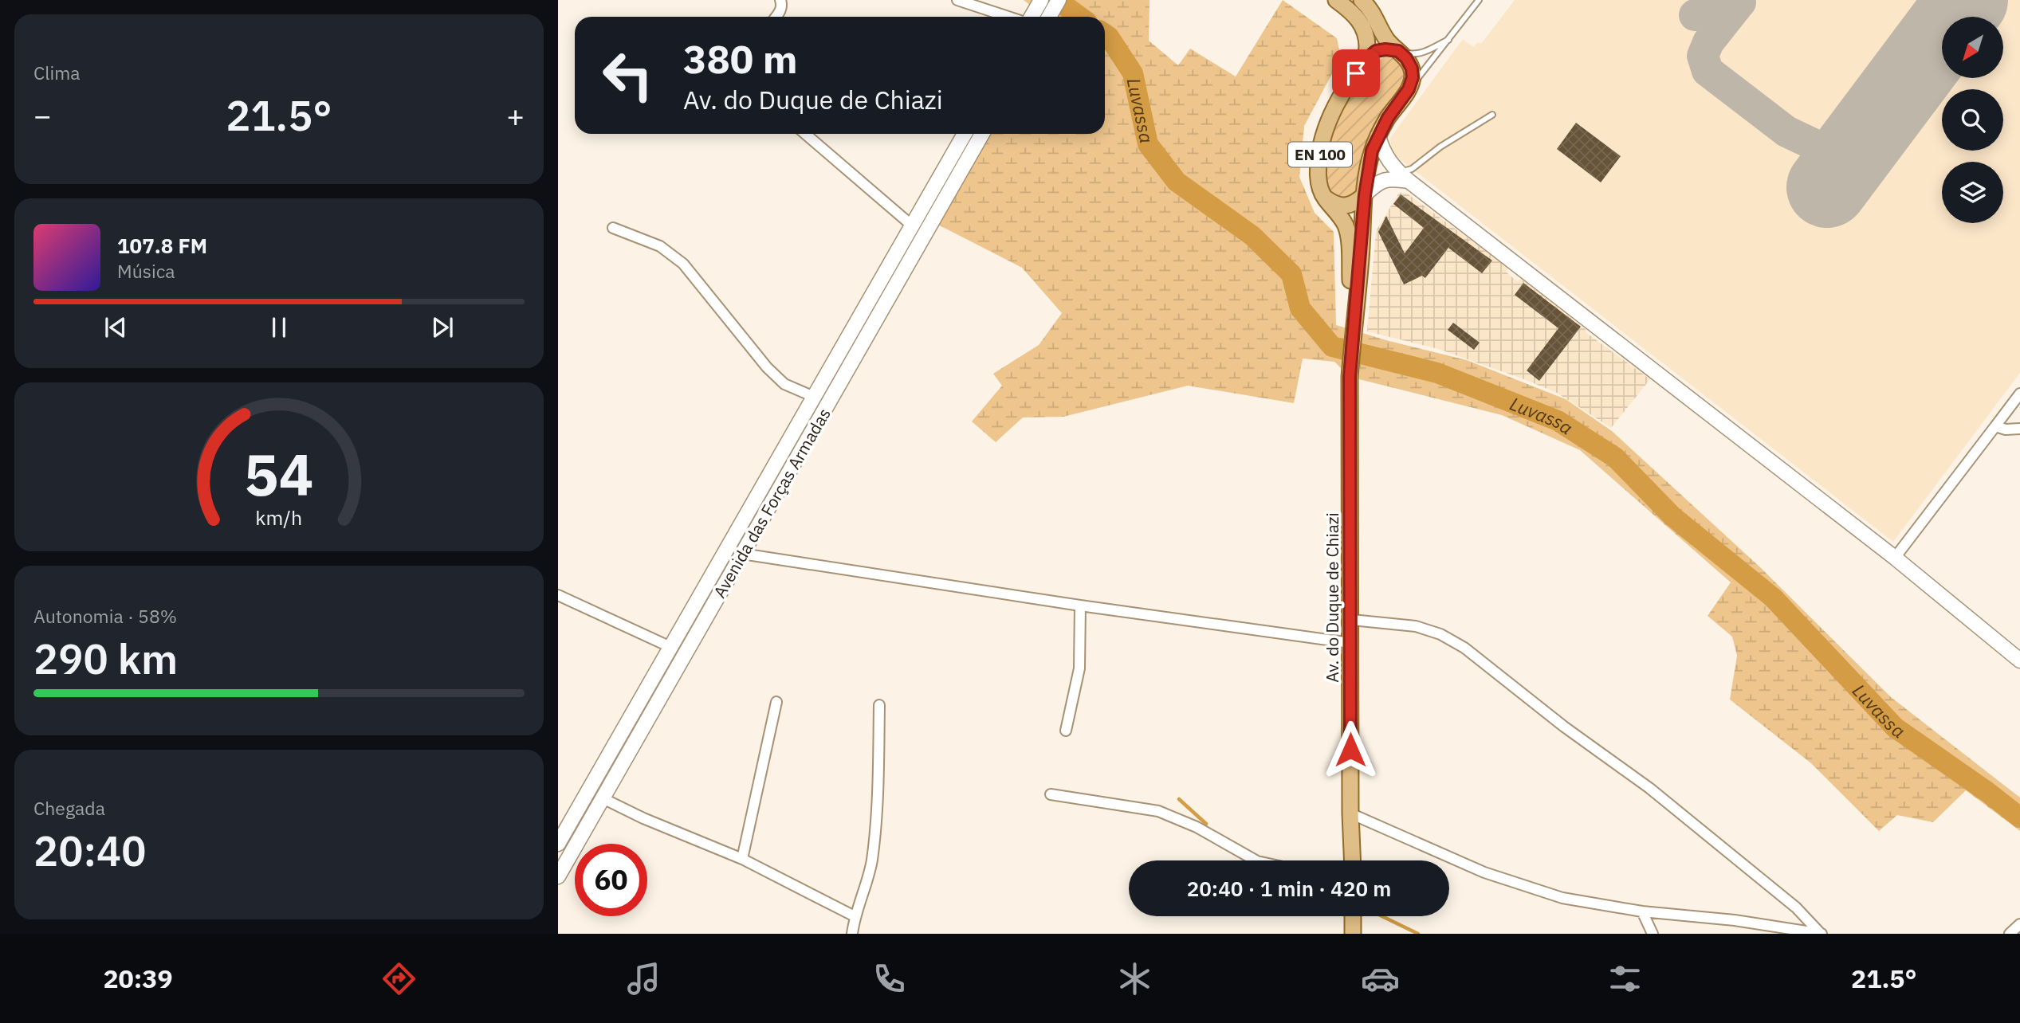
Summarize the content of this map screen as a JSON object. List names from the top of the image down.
{
  "streets": {
    "main road": ["EN 100", "Avenida das Forças Armadas", "Av. do Duque de Chiazi"]
  },
  "water": ["Luvassa"],
  "north": "bottom left",
  "page": {
    "tile": [
      "Clima",
      ["Autonomia · 58%", "290 km"],
      ["Chegada", "20:40"]
    ],
    "turn": ["380 m", "Av. do Duque de Chiazi"],
    "heat": ["−", "21.5°", "+"],
    "song": ["107.8 FM", "Música"],
    "limit": "60",
    "trip": "20:40 · 1 min · 420 m",
    "tabs": ["20:39", "21.5°"],
    "gauge": ["54", "km/h"]
  }
}
